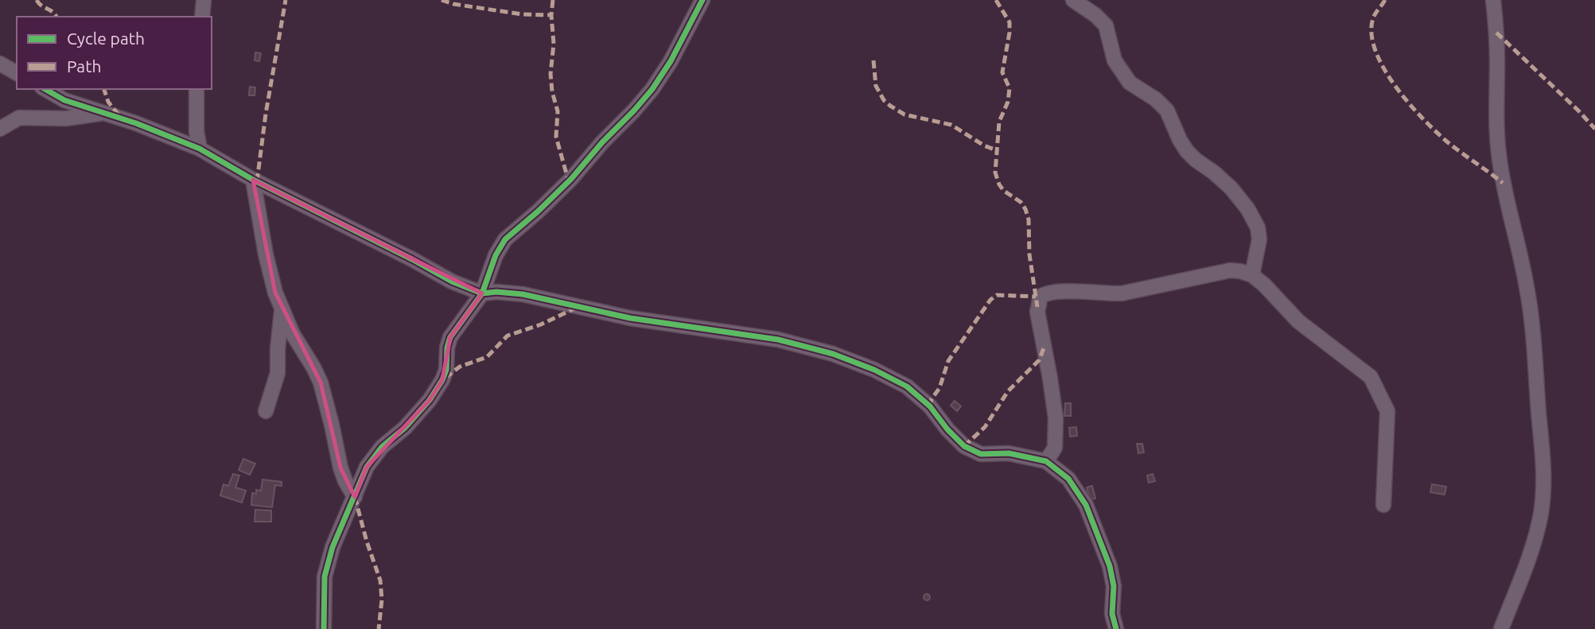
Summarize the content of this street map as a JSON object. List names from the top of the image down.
{
  "legend": ["Cycle path", "Path"]
}
